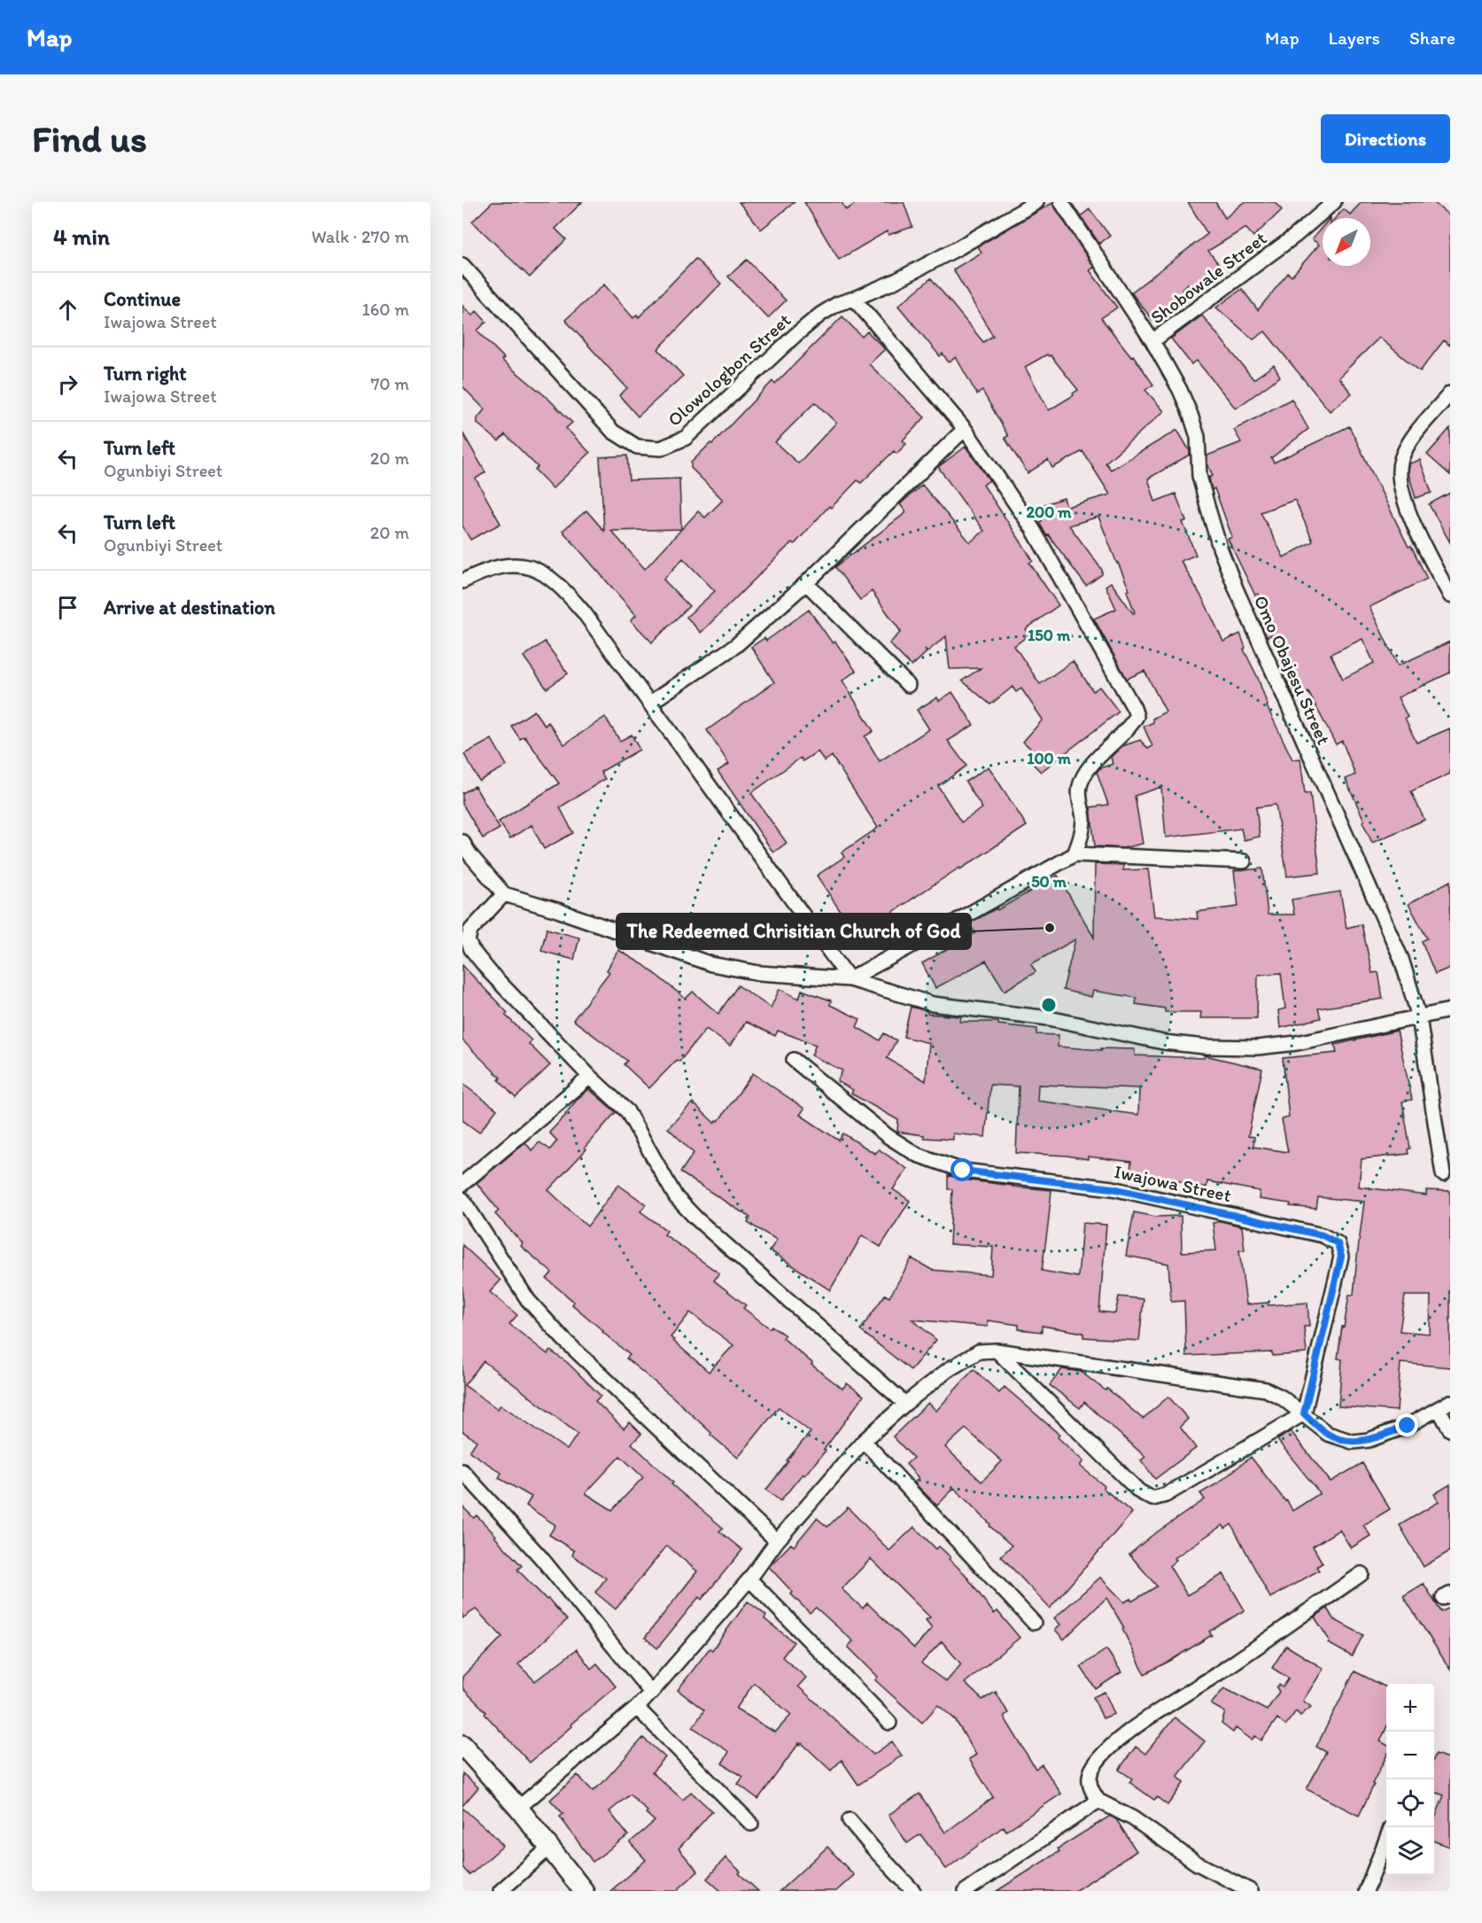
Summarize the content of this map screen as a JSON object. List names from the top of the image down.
{
  "streets": {
    "street": [
      "Shobowale Street",
      "Olowologbon Street",
      "Omo Obajesu Street",
      "Iwajowa Street"
    ]
  },
  "crossings": [
    ["Shobowale Street", "Omo Obajesu Street"]
  ],
  "places": ["The Redeemed Chrisitian Church of God"],
  "north": "bottom left",
  "page": {
    "header": "Map",
    "nav": ["Map", "Layers", "Share"],
    "buttons": "Directions",
    "title": "Find us",
    "heading": ["4 min", "Walk · 270 m"],
    "list": [
      ["Continue", "Iwajowa Street", "160 m"],
      ["Turn right", "Iwajowa Street", "70 m"],
      ["Turn left", "Ogunbiyi Street", "20 m"],
      ["Turn left", "Ogunbiyi Street", "20 m"],
      "Arrive at destination"
    ],
    "map_buttons": ["+", "−"]
  },
  "rings": [
    "200 m",
    "150 m",
    "100 m",
    "50 m"
  ]
}
